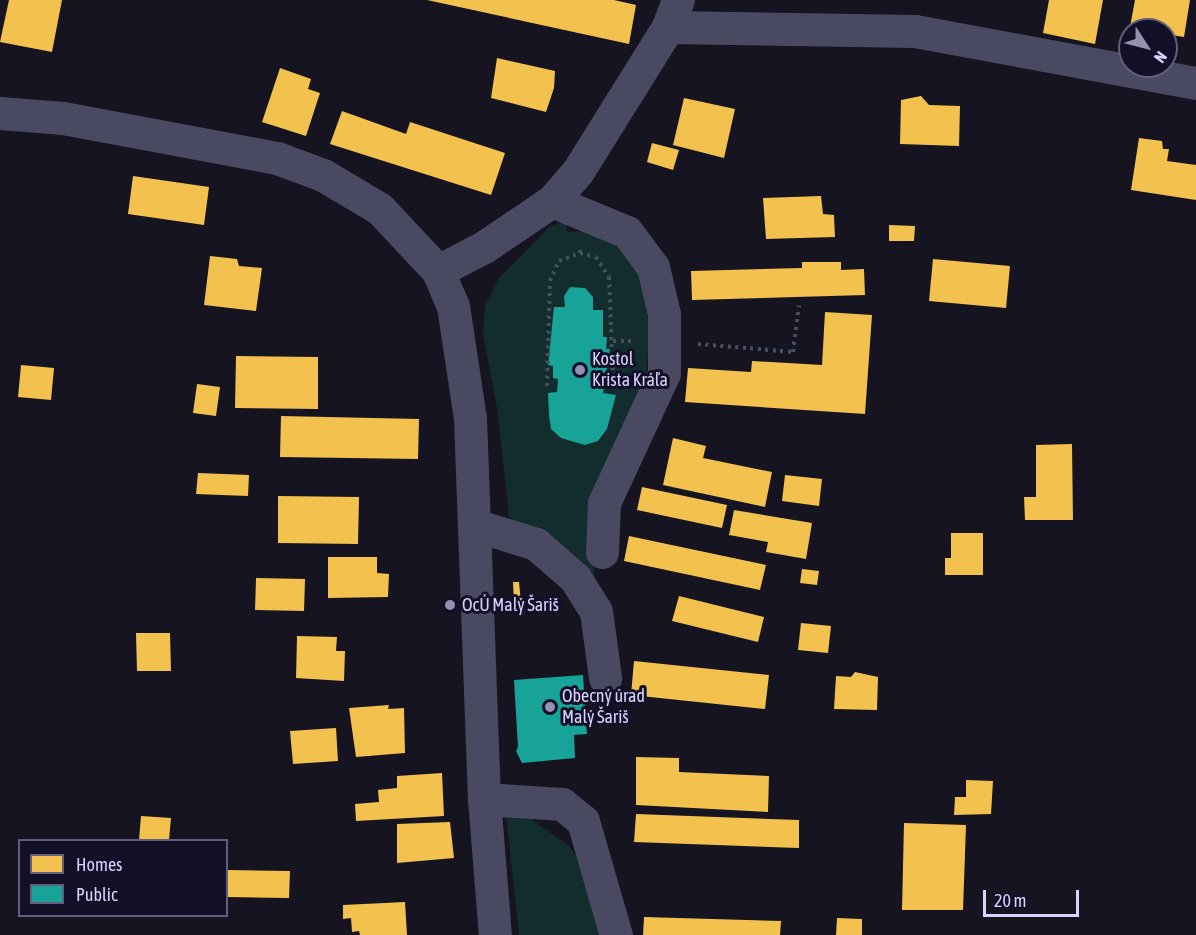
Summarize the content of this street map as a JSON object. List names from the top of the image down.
{
  "places": ["Kostol Krista Kráľa", "OcÚ Malý Šariš", "Obecný úrad Malý Šariš"],
  "legend": ["Homes", "Public"],
  "scale_bar": "20 m",
  "north": "bottom right"
}
